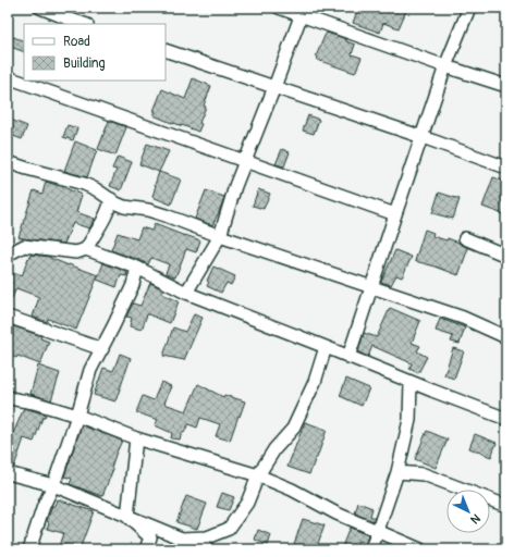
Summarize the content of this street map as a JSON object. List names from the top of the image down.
{
  "legend": ["Road", "Building"],
  "north": "bottom right"
}
